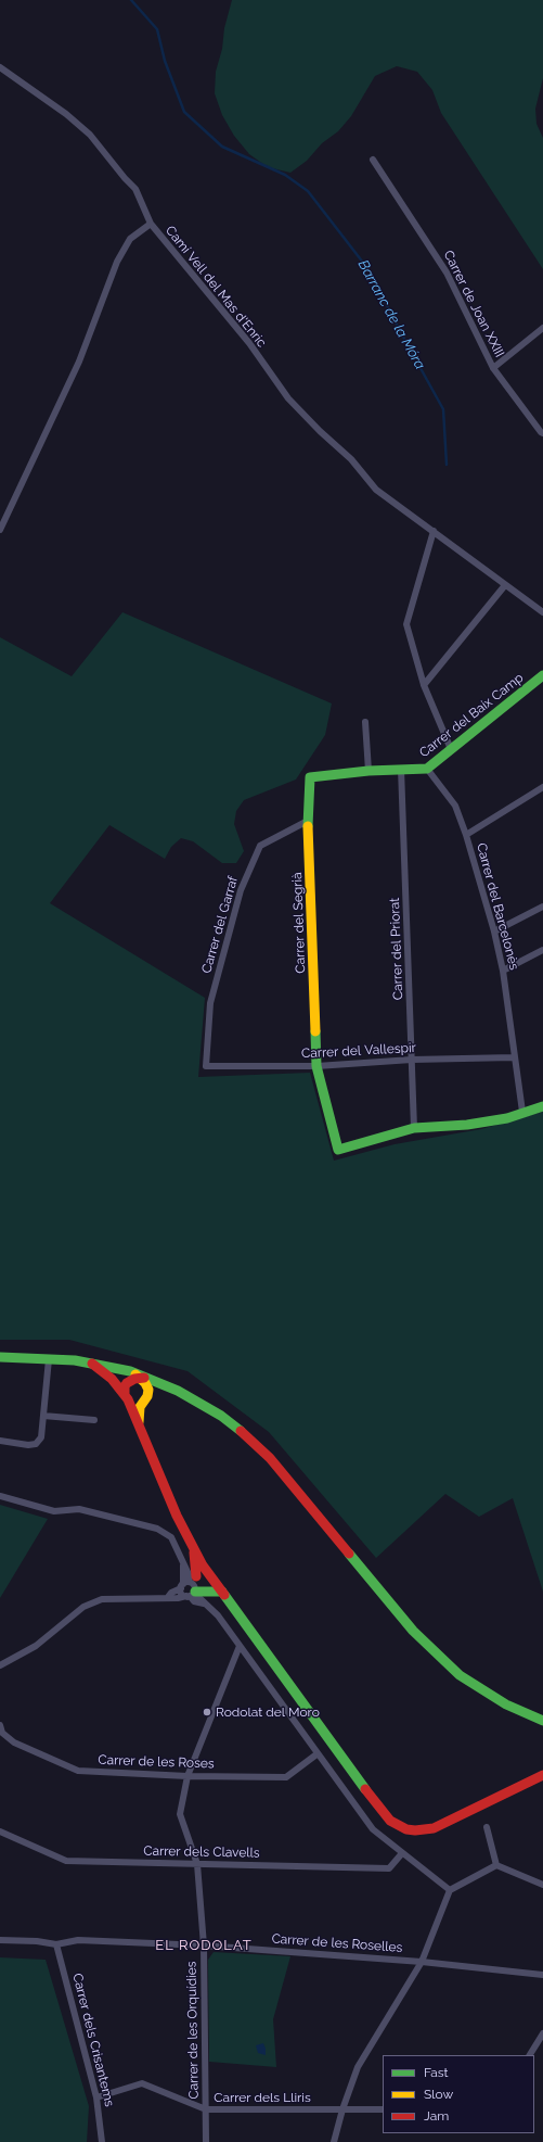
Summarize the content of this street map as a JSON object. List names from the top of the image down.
{
  "streets": {
    "main road": ["Carrer del Baix Camp", "Carrer del Segrià"],
    "street": [
      "Camí Vell del Mas d'Enric",
      "Carrer de Joan XXIII",
      "Carrer del Barcelonès",
      "Carrer del Garraf",
      "Carrer del Priorat",
      "Carrer del Vallespir",
      "Carrer de les Roses",
      "Carrer dels Clavells",
      "Carrer de les Roselles",
      "Carrer de les Orquídies",
      "Carrer dels Crisantems",
      "Carrer dels Lliris"
    ]
  },
  "crossings": [
    ["Carrer del Baix Camp", "Carrer del Barcelonès"],
    ["Carrer del Baix Camp", "Carrer del Segrià"],
    ["Carrer del Baix Camp", "Carrer del Priorat"],
    ["Carrer del Barcelonès", "Carrer del Vallespir"],
    ["Carrer del Segrià", "Carrer del Garraf"],
    ["Carrer del Segrià", "Carrer del Priorat"],
    ["Carrer del Segrià", "Carrer del Vallespir"],
    ["Carrer del Garraf", "Carrer del Vallespir"],
    ["Carrer del Priorat", "Carrer del Vallespir"],
    ["Carrer de les Roses", "Carrer de les Orquídies"],
    ["Carrer dels Clavells", "Carrer de les Orquídies"],
    ["Carrer de les Roselles", "Carrer de les Orquídies"],
    ["Carrer de les Roselles", "Carrer dels Crisantems"],
    ["Carrer de les Orquídies", "Carrer dels Lliris"],
    ["Carrer dels Crisantems", "Carrer dels Lliris"]
  ],
  "districts": ["EL RODOLAT"],
  "water": ["Barranc de la Móra"],
  "places": ["Rodolat del Moro"],
  "legend": ["Fast", "Slow", "Jam"]
}
